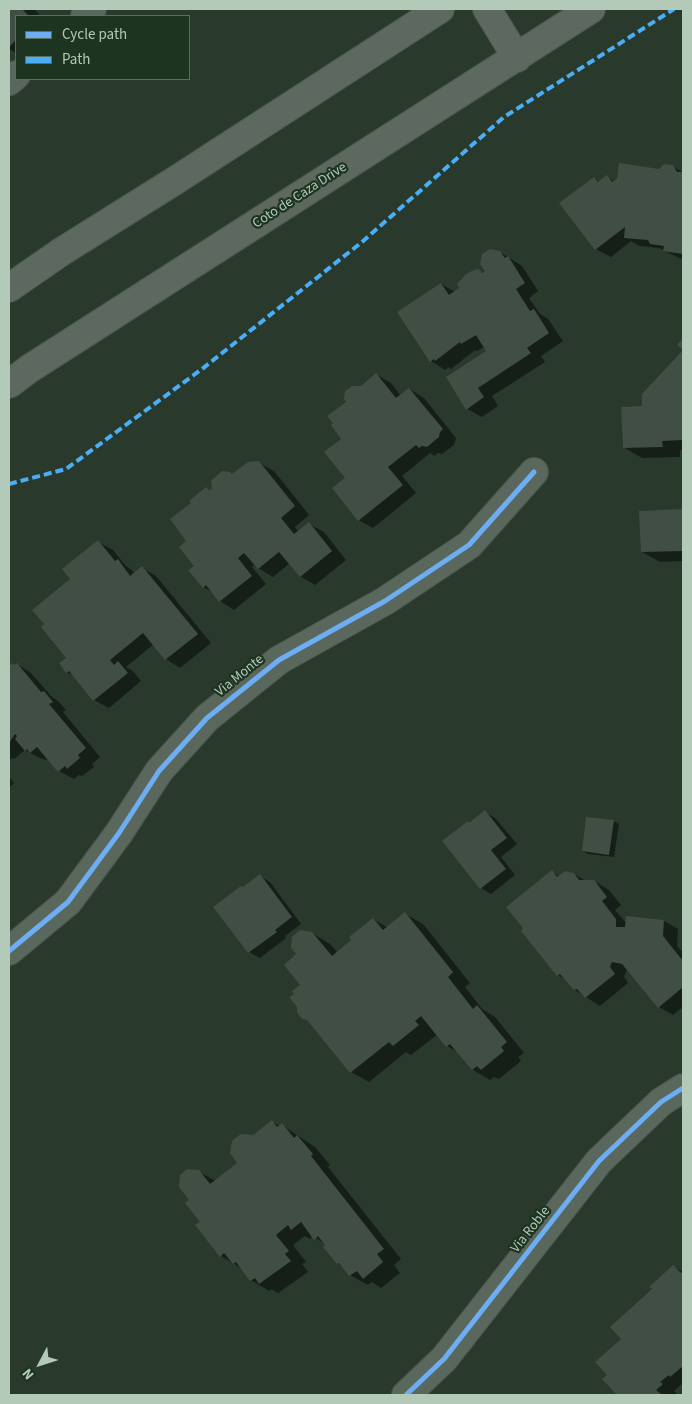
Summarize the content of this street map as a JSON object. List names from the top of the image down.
{
  "streets": {
    "main road": ["Coto de Caza Drive"],
    "street": ["Via Monte", "Via Roble"]
  },
  "legend": ["Cycle path", "Path"],
  "north": "bottom left"
}
